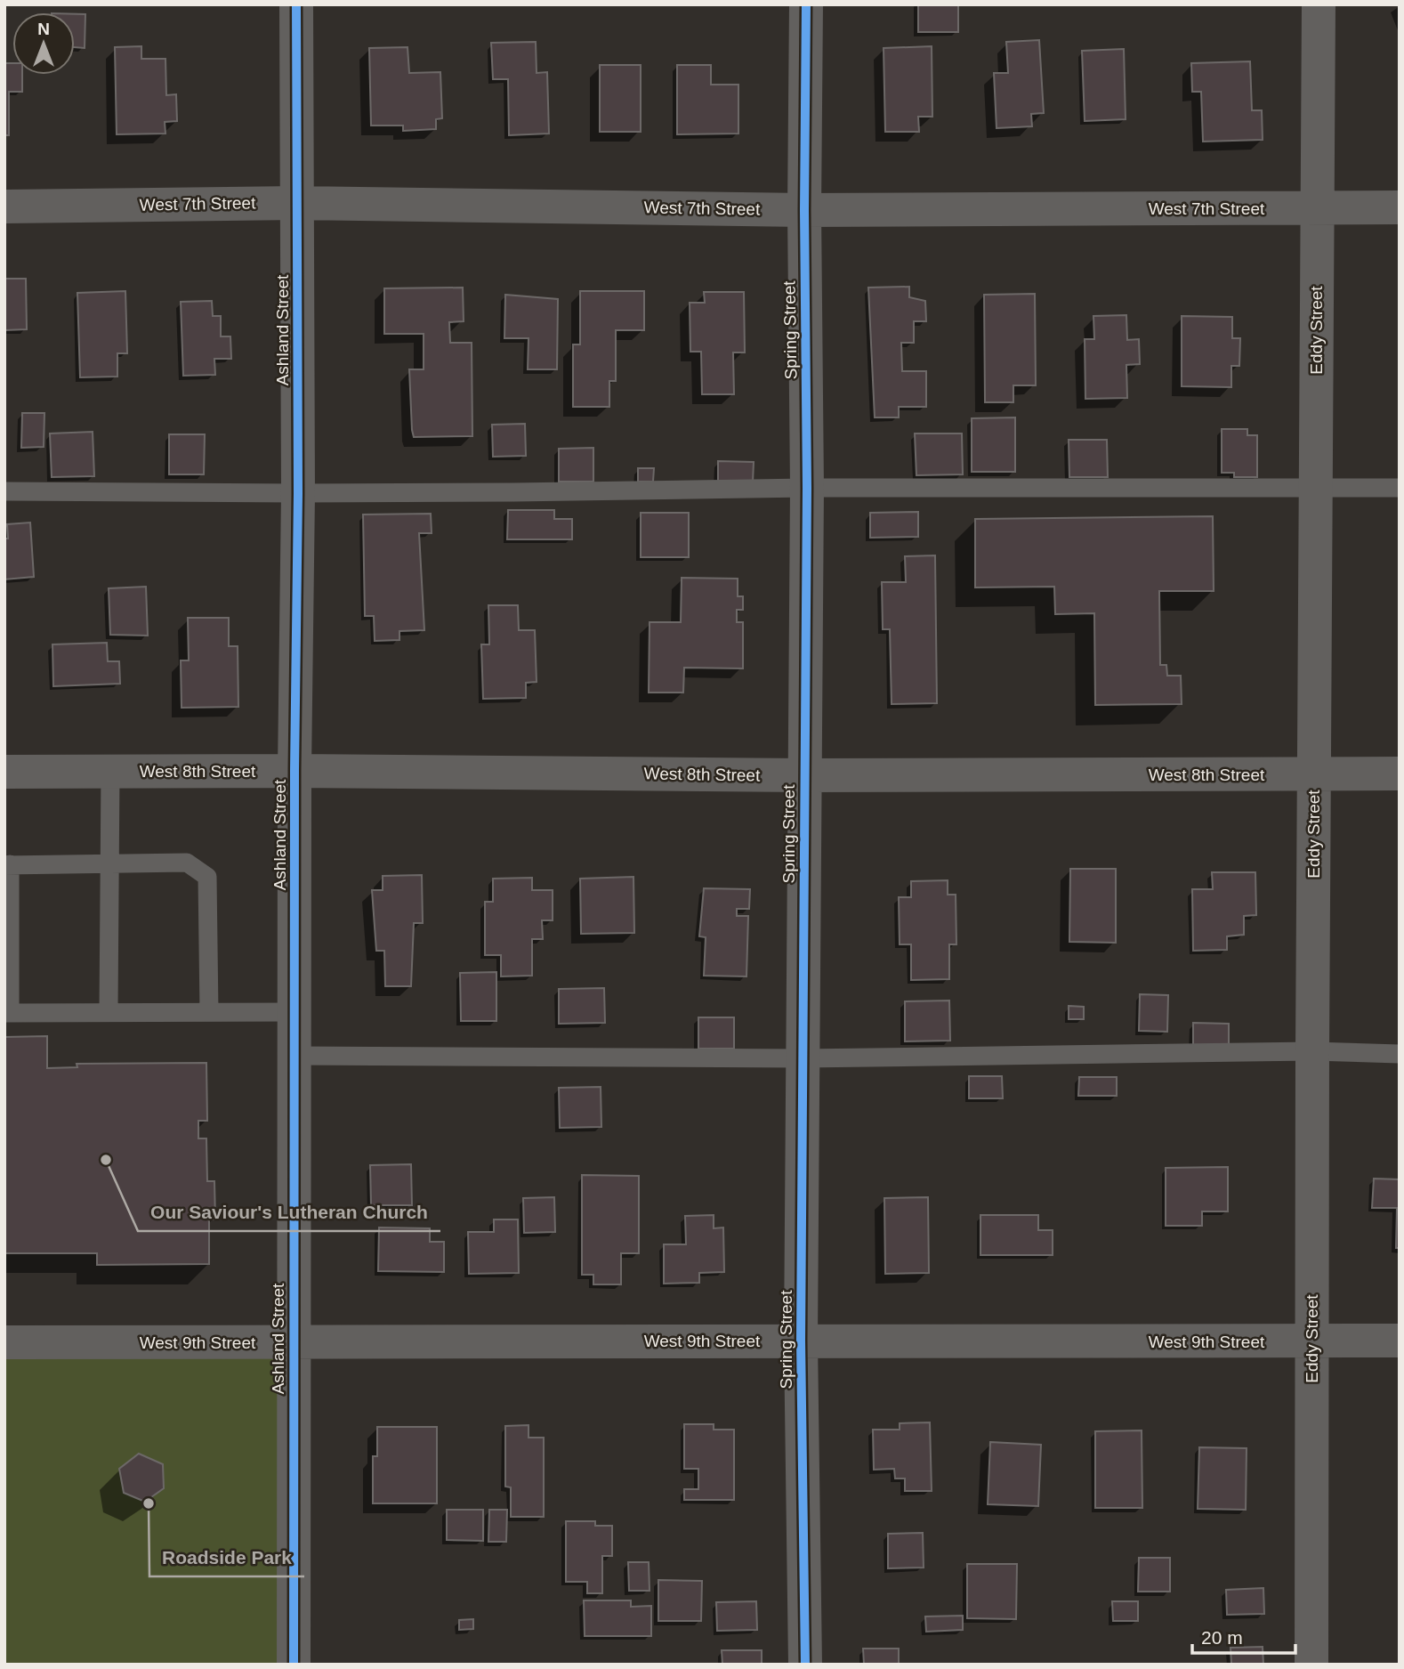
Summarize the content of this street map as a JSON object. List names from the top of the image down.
{
  "streets": {
    "street": [
      "West 7th Street",
      "Ashland Street",
      "Spring Street",
      "Eddy Street",
      "West 8th Street",
      "West 9th Street"
    ]
  },
  "crossings": [
    ["West 7th Street", "Ashland Street"],
    ["West 7th Street", "Spring Street"],
    ["West 7th Street", "Eddy Street"],
    ["Ashland Street", "West 8th Street"],
    ["Ashland Street", "West 9th Street"],
    ["Spring Street", "West 8th Street"],
    ["Spring Street", "West 9th Street"],
    ["Eddy Street", "West 8th Street"],
    ["Eddy Street", "West 9th Street"]
  ],
  "places": ["Our Saviour's Lutheran Church", "Roadside Park"],
  "scale_bar": "20 m",
  "north": "top"
}
